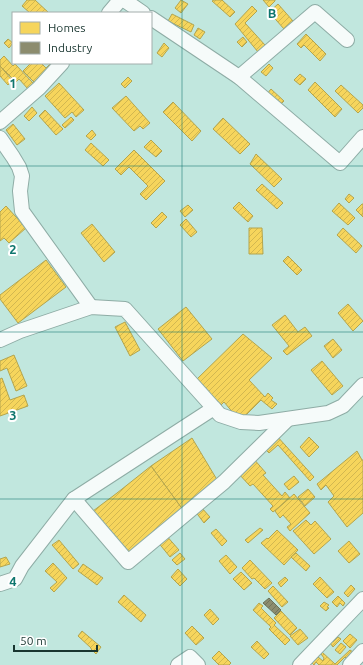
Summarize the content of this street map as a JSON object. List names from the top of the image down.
{
  "legend": ["Homes", "Industry"],
  "scale_bar": "50 m",
  "grid": {
    "columns": ["B"],
    "rows": [
      "1",
      "2",
      "3",
      "4"
    ]
  }
}
